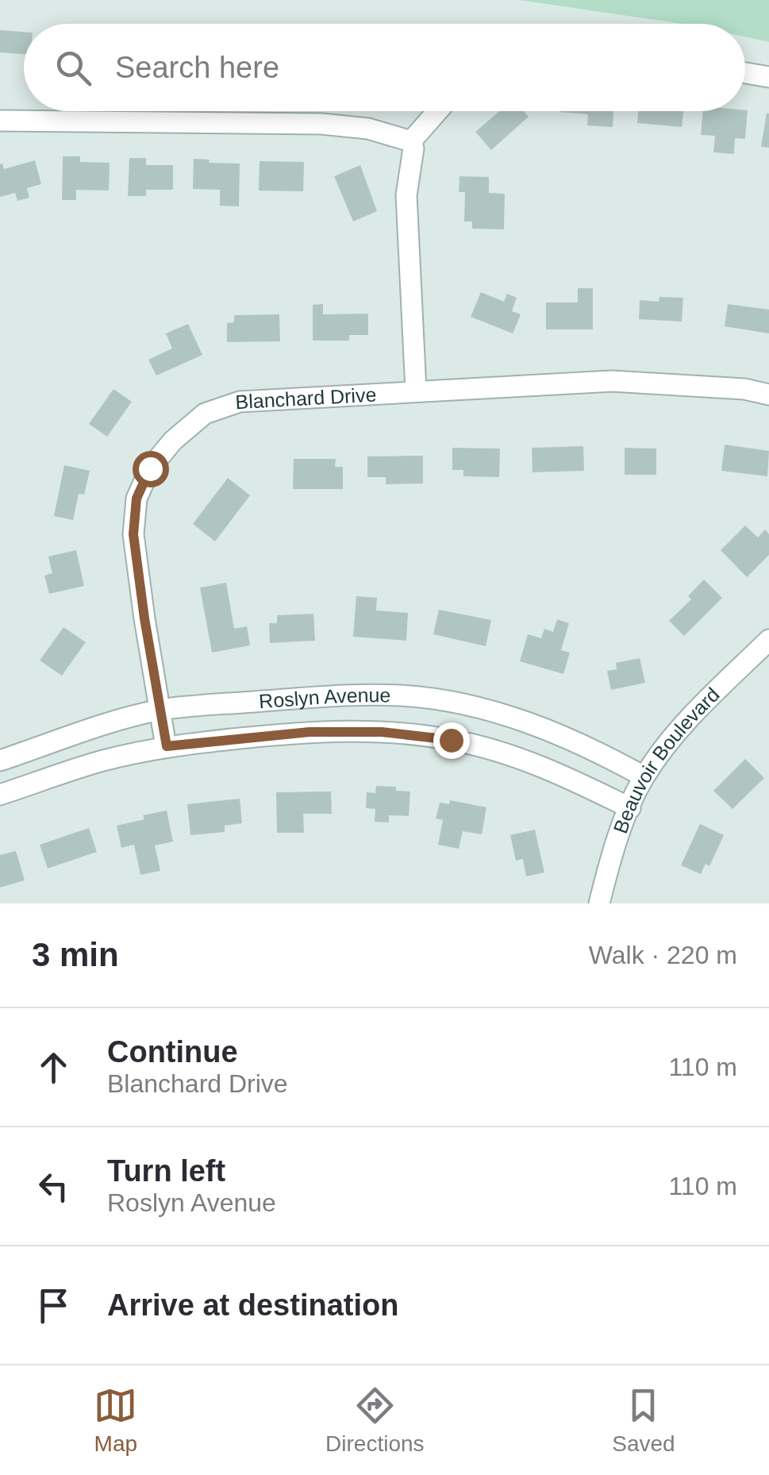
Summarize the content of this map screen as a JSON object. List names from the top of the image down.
{
  "streets": {
    "street": ["Blanchard Drive", "Roslyn Avenue", "Beauvoir Boulevard"]
  },
  "crossings": [
    ["Blanchard Drive", "Roslyn Avenue"],
    ["Roslyn Avenue", "Beauvoir Boulevard"]
  ],
  "page": {
    "search": "Search here",
    "heading": ["3 min", "Walk · 220 m"],
    "list": [
      ["Continue", "Blanchard Drive", "110 m"],
      ["Turn left", "Roslyn Avenue", "110 m"],
      "Arrive at destination"
    ],
    "nav": ["Map", "Directions", "Saved"]
  }
}
